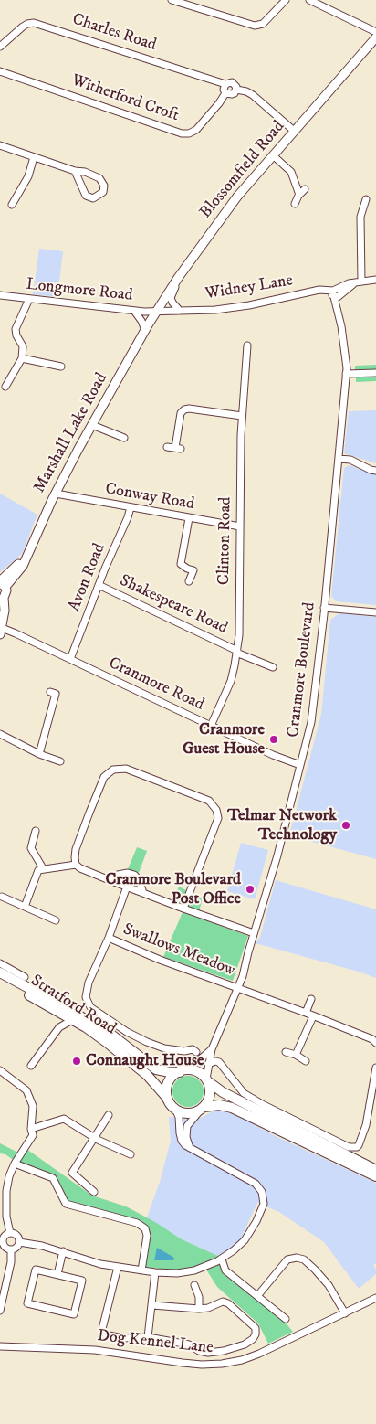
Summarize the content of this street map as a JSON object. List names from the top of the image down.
{
  "streets": {
    "highway": ["Stratford Road"],
    "main road": ["Blossomfield Road", "Marshall Lake Road"],
    "street": [
      "Charles Road",
      "Witherford Croft",
      "Widney Lane",
      "Longmore Road",
      "Conway Road",
      "Clinton Road",
      "Avon Road",
      "Shakespeare Road",
      "Cranmore Boulevard",
      "Cranmore Road",
      "Swallows Meadow",
      "Dog Kennel Lane"
    ]
  },
  "crossings": [
    ["Charles Road", "Witherford Croft"],
    ["Charles Road", "Blossomfield Road"],
    ["Blossomfield Road", "Widney Lane"],
    ["Blossomfield Road", "Longmore Road"],
    ["Blossomfield Road", "Marshall Lake Road"],
    ["Widney Lane", "Longmore Road"],
    ["Widney Lane", "Cranmore Boulevard"],
    ["Marshall Lake Road", "Conway Road"],
    ["Marshall Lake Road", "Cranmore Road"],
    ["Conway Road", "Clinton Road"],
    ["Conway Road", "Avon Road"],
    ["Clinton Road", "Shakespeare Road"],
    ["Clinton Road", "Cranmore Road"],
    ["Avon Road", "Shakespeare Road"],
    ["Avon Road", "Cranmore Road"],
    ["Cranmore Boulevard", "Cranmore Road"],
    ["Cranmore Boulevard", "Swallows Meadow"],
    ["Cranmore Boulevard", "Stratford Road"],
    ["Swallows Meadow", "Stratford Road"]
  ],
  "places": [
    "Cranmore Guest House",
    "Telmar Network Technology",
    "Cranmore Boulevard Post Office",
    "Connaught House"
  ]
}
